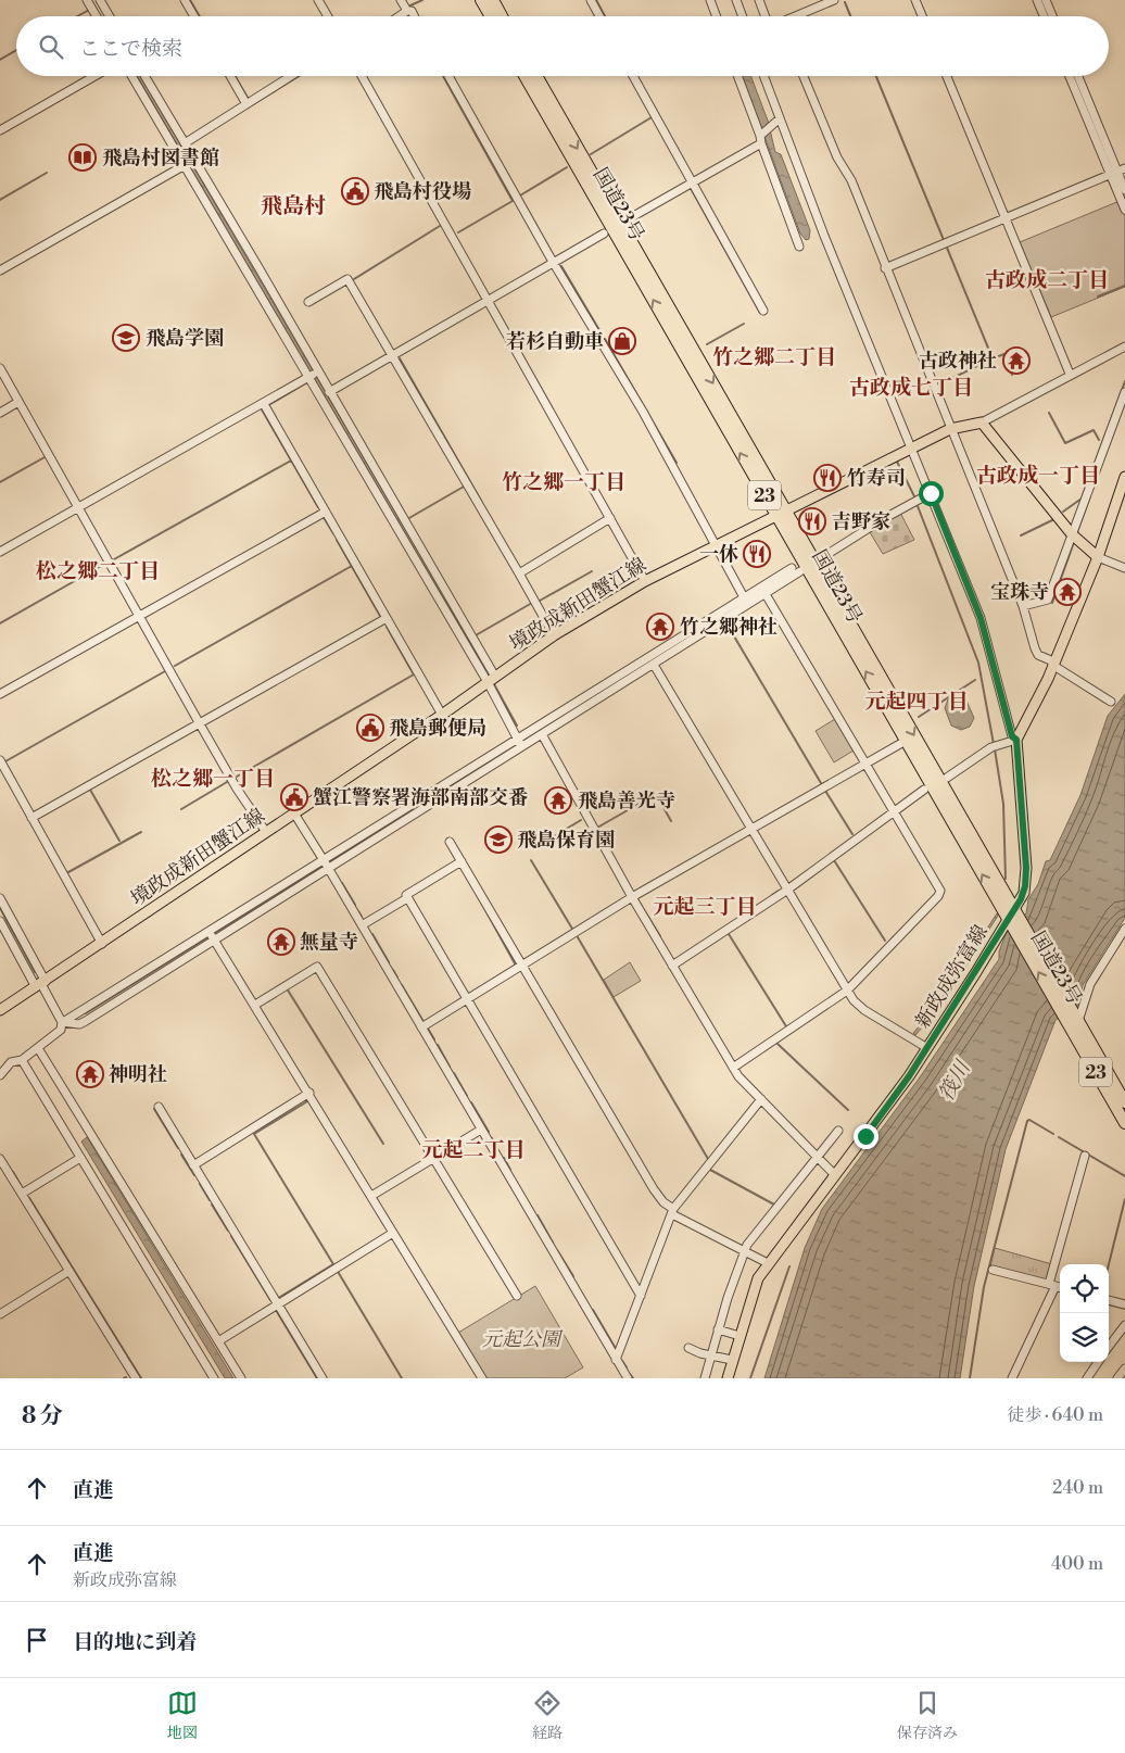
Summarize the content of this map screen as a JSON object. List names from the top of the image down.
{
  "streets": {
    "highway": ["国道23号", "23"],
    "main road": ["境政成新田蟹江線", "新政成弥富線"]
  },
  "crossings": [
    ["国道23号", "境政成新田蟹江線"],
    ["国道23号", "新政成弥富線"]
  ],
  "districts": [
    "飛島村",
    "古政成二丁目",
    "竹之郷二丁目",
    "古政成七丁目",
    "古政成一丁目",
    "竹之郷一丁目",
    "松之郷二丁目",
    "元起四丁目",
    "松之郷一丁目",
    "元起三丁目",
    "元起二丁目"
  ],
  "water": ["筏川"],
  "parks": ["元起公園"],
  "places": {
    "library": ["飛島村図書館"],
    "public building": ["飛島村役場", "飛島郵便局", "蟹江警察署海部南部交番"],
    "school or university": ["飛島学園", "飛島保育園"],
    "shop": ["若杉自動車"],
    "temple": [
      "古政神社",
      "宝珠寺",
      "竹之郷神社",
      "飛島善光寺",
      "無量寺",
      "神明社"
    ],
    "restaurant": ["竹寿司", "吉野家", "一休"]
  },
  "page": {
    "search": "ここで検索",
    "heading": ["8 分", "徒歩 · 640 m"],
    "list": [
      ["直進", "240 m"],
      ["直進", "新政成弥富線", "400 m"],
      "目的地に到着"
    ],
    "nav": ["地図", "経路", "保存済み"]
  }
}
